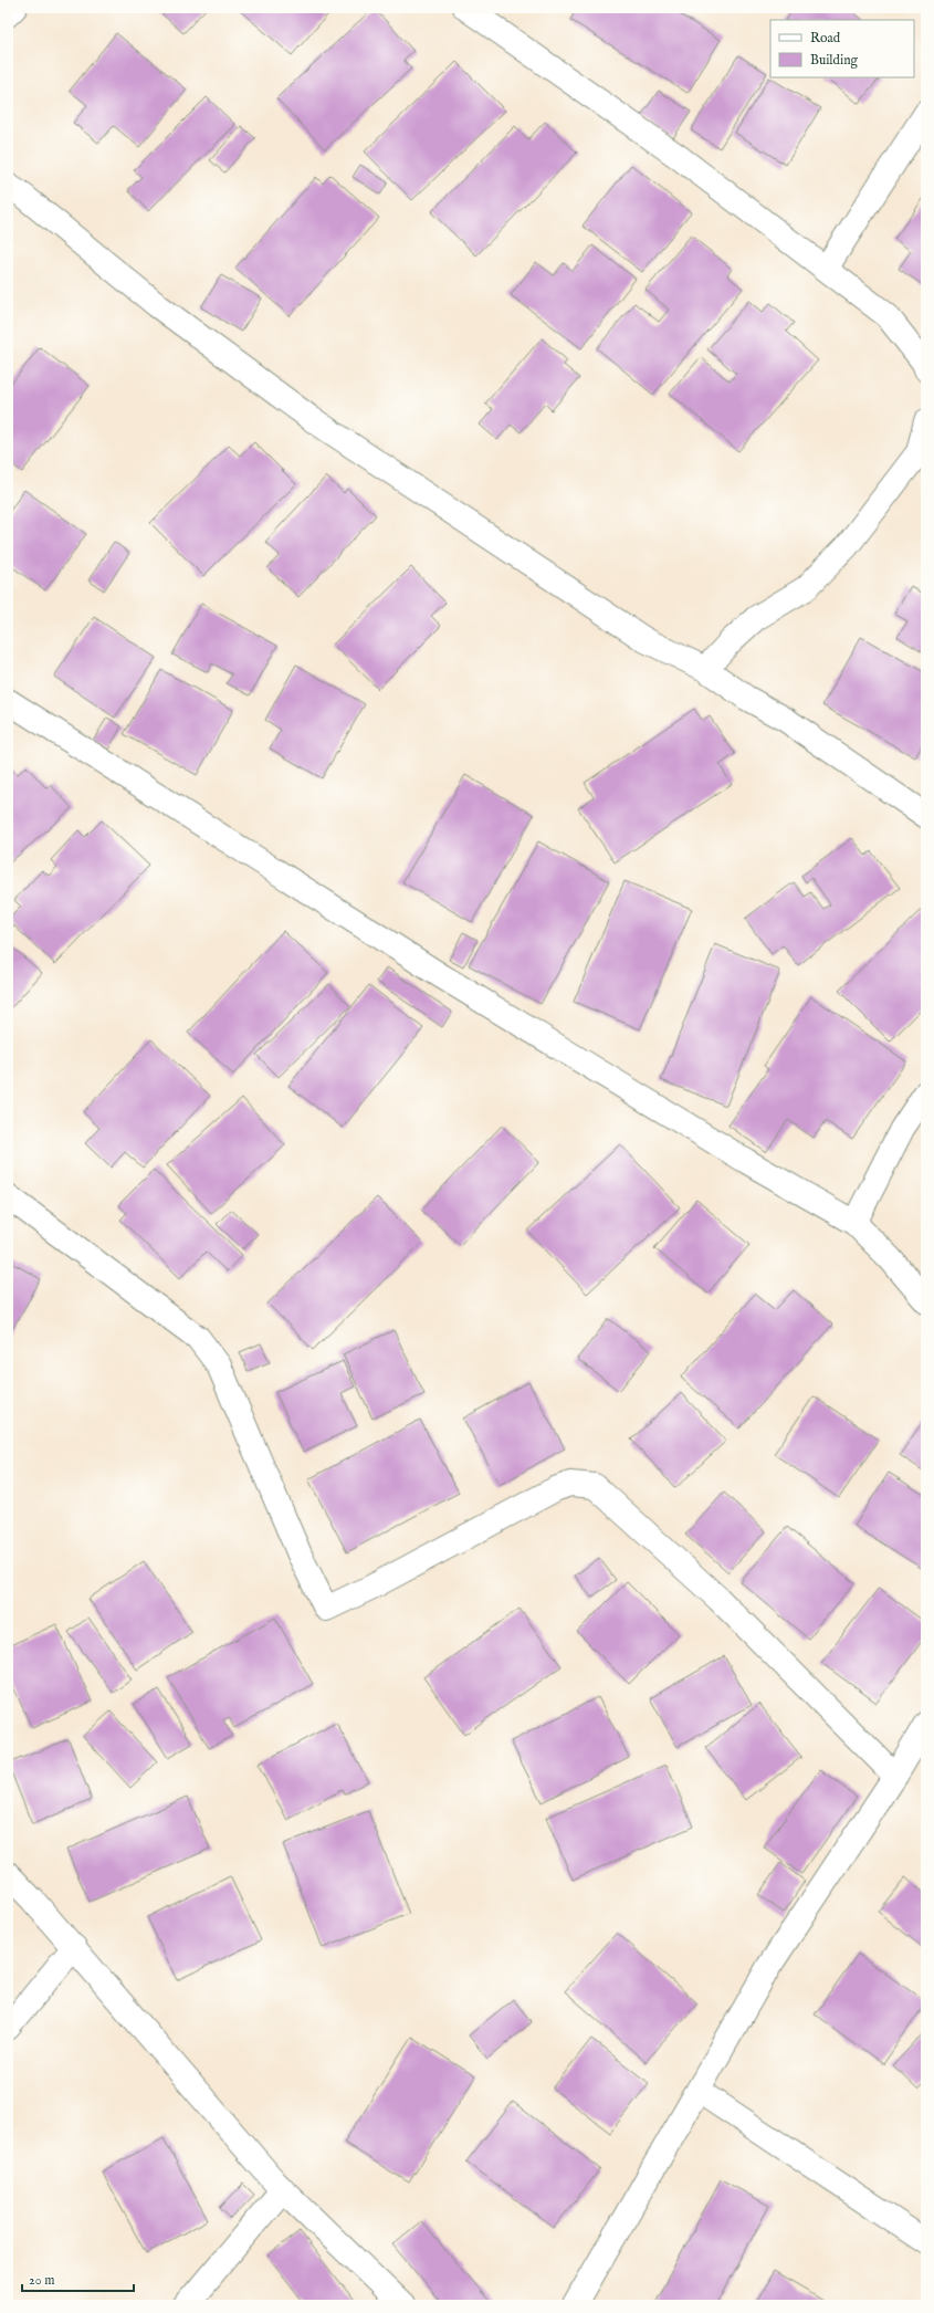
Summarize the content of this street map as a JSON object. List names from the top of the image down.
{
  "legend": ["Road", "Building"],
  "scale_bar": "20 m"
}
